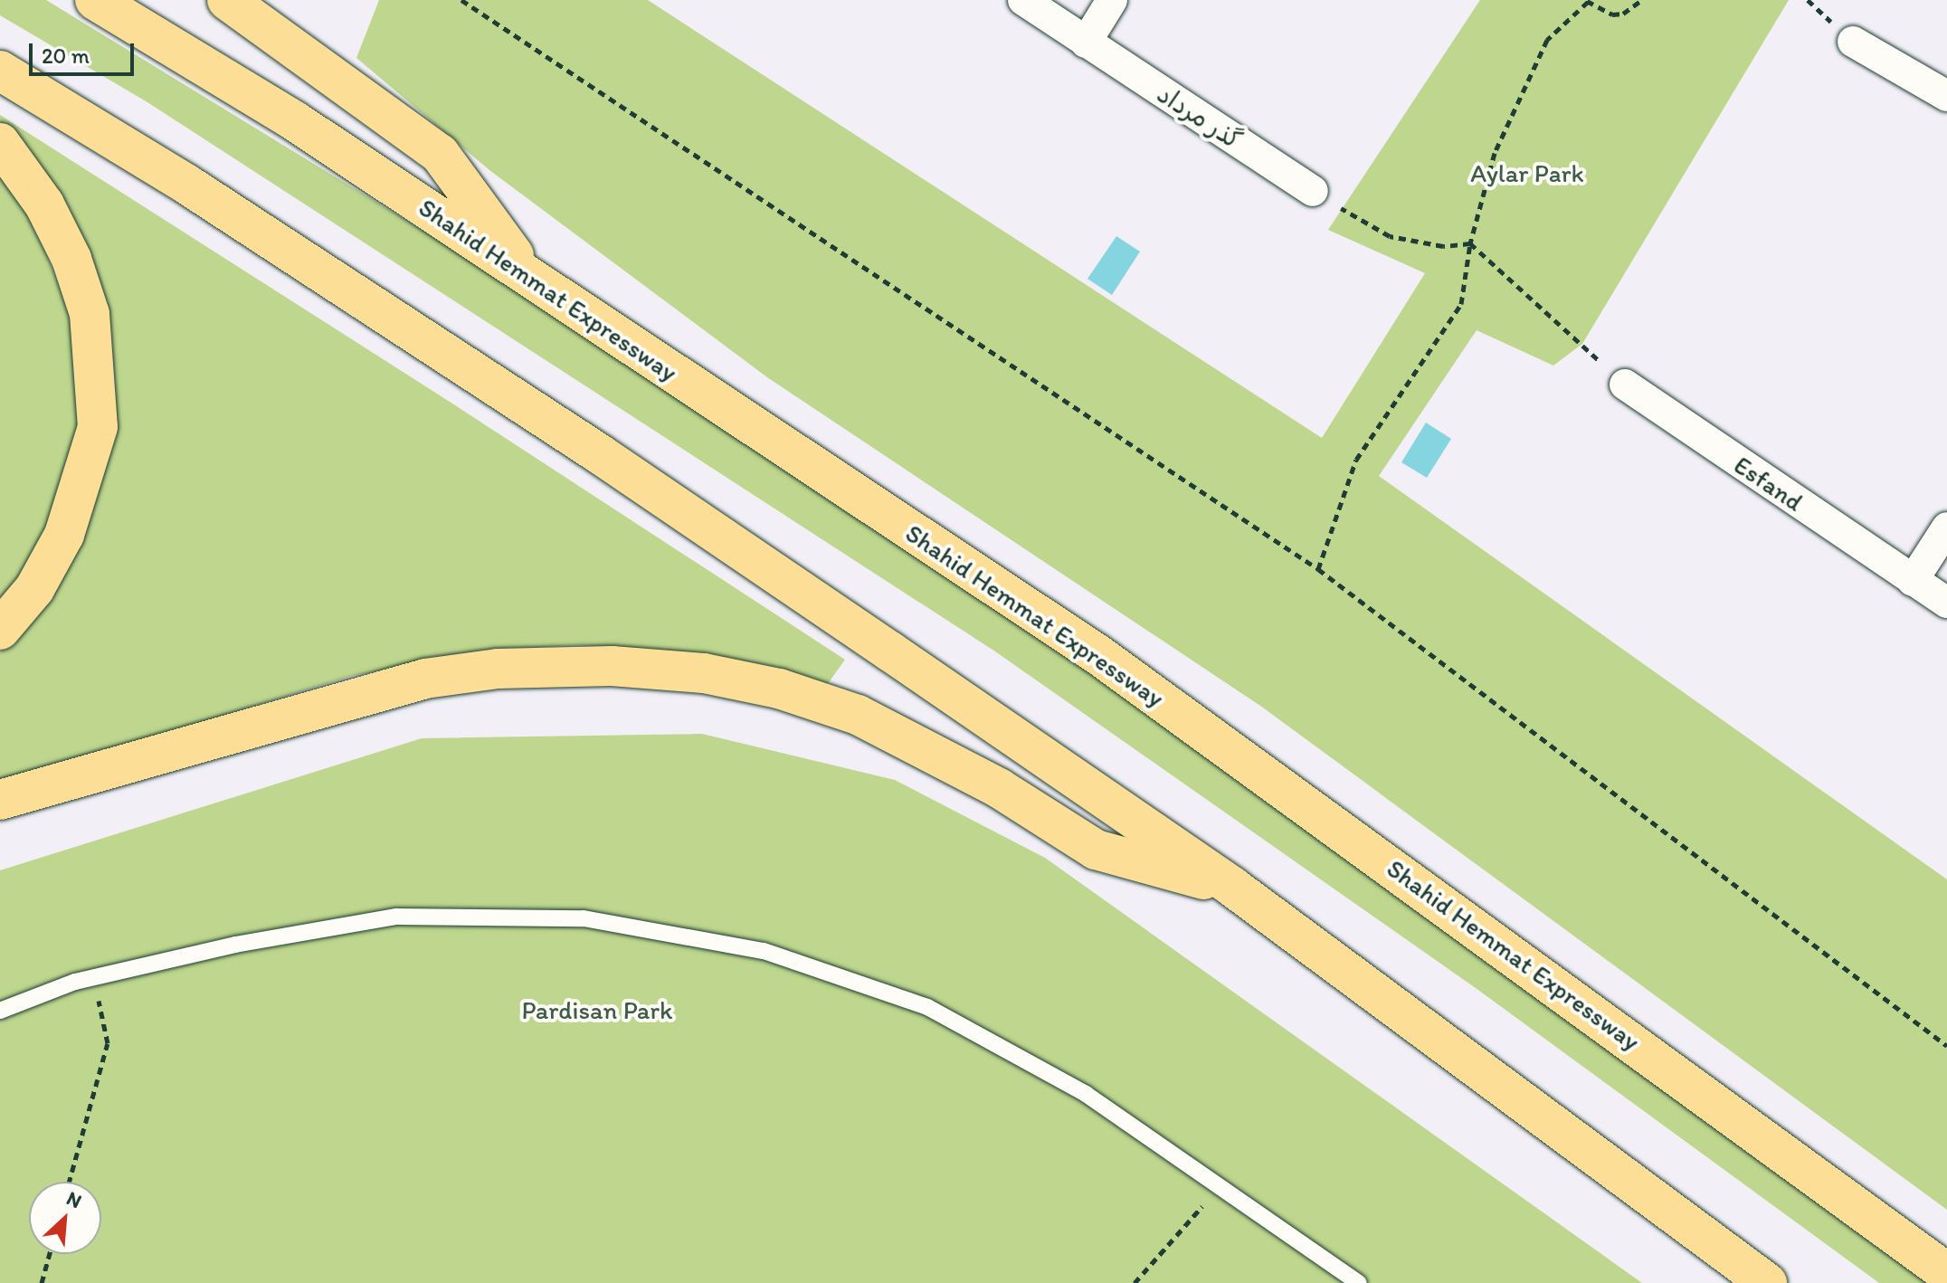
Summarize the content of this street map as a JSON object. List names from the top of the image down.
{
  "streets": {
    "highway": ["Shahid Hemmat Expressway"],
    "street": ["گذر مرداد", "Esfand"]
  },
  "parks": ["Aylar Park", "Pardisan Park"],
  "scale_bar": "20 m",
  "north": "top right"
}
